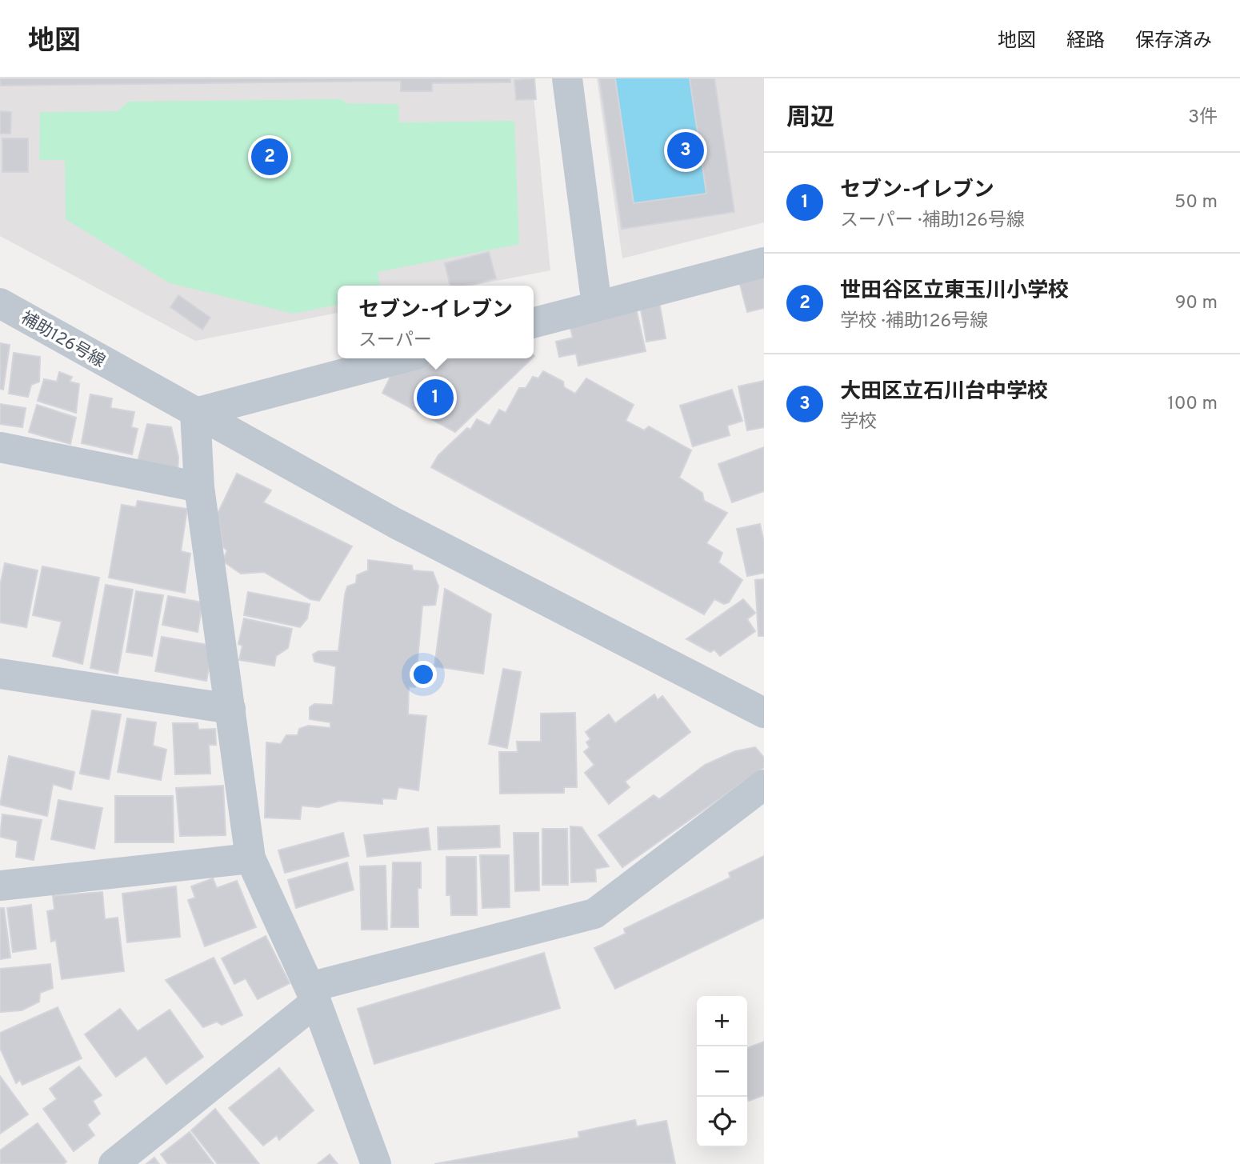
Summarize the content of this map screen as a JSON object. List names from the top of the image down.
{
  "streets": {
    "street": ["補助126号線"]
  },
  "page": {
    "header": "地図",
    "nav": ["地図", "経路", "保存済み"],
    "heading": ["周辺", "3件"],
    "pins": ["3", "2", "1"],
    "list": [
      {
        "mark": "1",
        "name": "セブン-イレブン",
        "note": "スーパー · 補助126号線",
        "value": "50 m"
      },
      {
        "mark": "2",
        "name": "世田谷区立東玉川小学校",
        "note": "学校 · 補助126号線",
        "value": "90 m"
      },
      {
        "mark": "3",
        "name": "大田区立石川台中学校",
        "note": "学校",
        "value": "100 m"
      }
    ],
    "popup": ["セブン-イレブン", "スーパー"],
    "map_buttons": ["+", "−"]
  }
}
